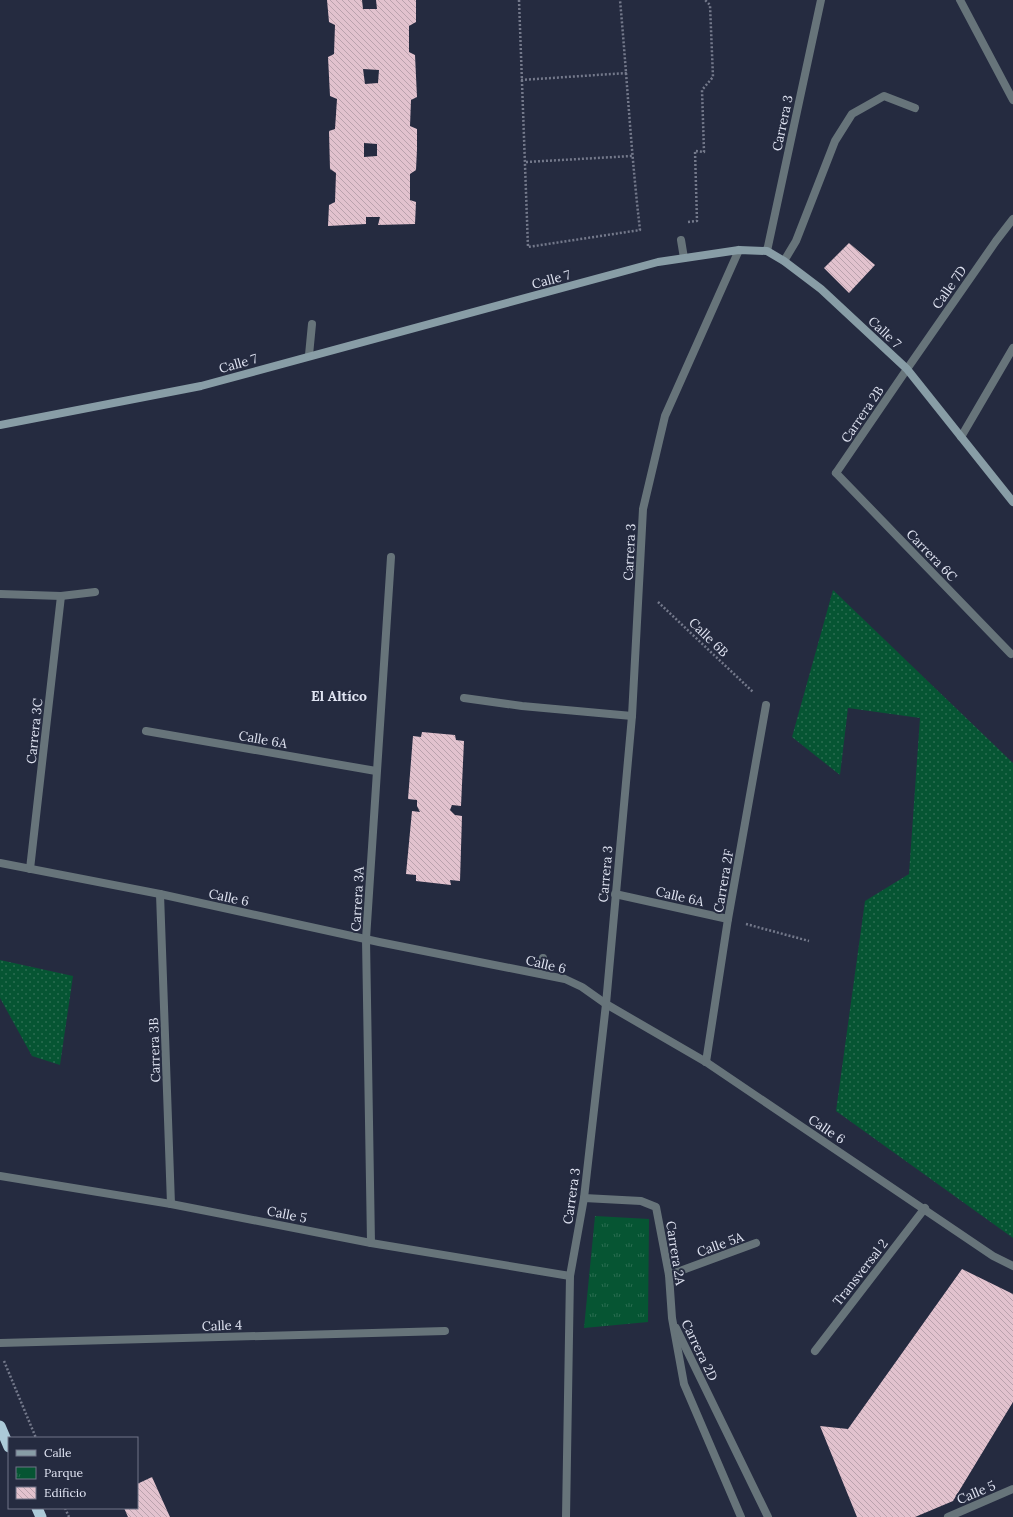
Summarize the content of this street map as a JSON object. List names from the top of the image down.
{
  "streets": {
    "main road": ["Calle 7"],
    "street": [
      "Carrera 3",
      "Calle 7D",
      "Carrera 2B",
      "Carrera 6C",
      "Carrera 3C",
      "Calle 6A",
      "Carrera 2F",
      "Calle 6",
      "Carrera 3A",
      "Carrera 3B",
      "Calle 5",
      "Calle 5A",
      "Carrera 2A",
      "Transversal 2",
      "Calle 4",
      "Carrera 2D"
    ],
    "path": ["Calle 6B"]
  },
  "crossings": [
    ["Carrera 3", "Calle 7"],
    ["Carrera 3", "Calle 6B"],
    ["Carrera 3", "Calle 6A"],
    ["Carrera 3", "Calle 6"],
    ["Carrera 3", "Calle 5"],
    ["Carrera 3", "Carrera 2A"],
    ["Calle 7", "Calle 7D"],
    ["Calle 7", "Carrera 2B"],
    ["Calle 7D", "Carrera 2B"],
    ["Carrera 2B", "Carrera 6C"],
    ["Calle 6B", "Carrera 2F"],
    ["Carrera 3C", "Calle 6"],
    ["Calle 6A", "Carrera 2F"],
    ["Calle 6A", "Carrera 3A"],
    ["Carrera 2F", "Calle 6"],
    ["Calle 6", "Carrera 3A"],
    ["Calle 6", "Carrera 3B"],
    ["Calle 6", "Transversal 2"],
    ["Carrera 3A", "Calle 5"],
    ["Carrera 3B", "Calle 5"],
    ["Calle 5A", "Carrera 2A"],
    ["Carrera 2A", "Carrera 2D"]
  ],
  "districts": ["El Altíco"],
  "legend": ["Calle", "Parque", "Edificio"]
}
